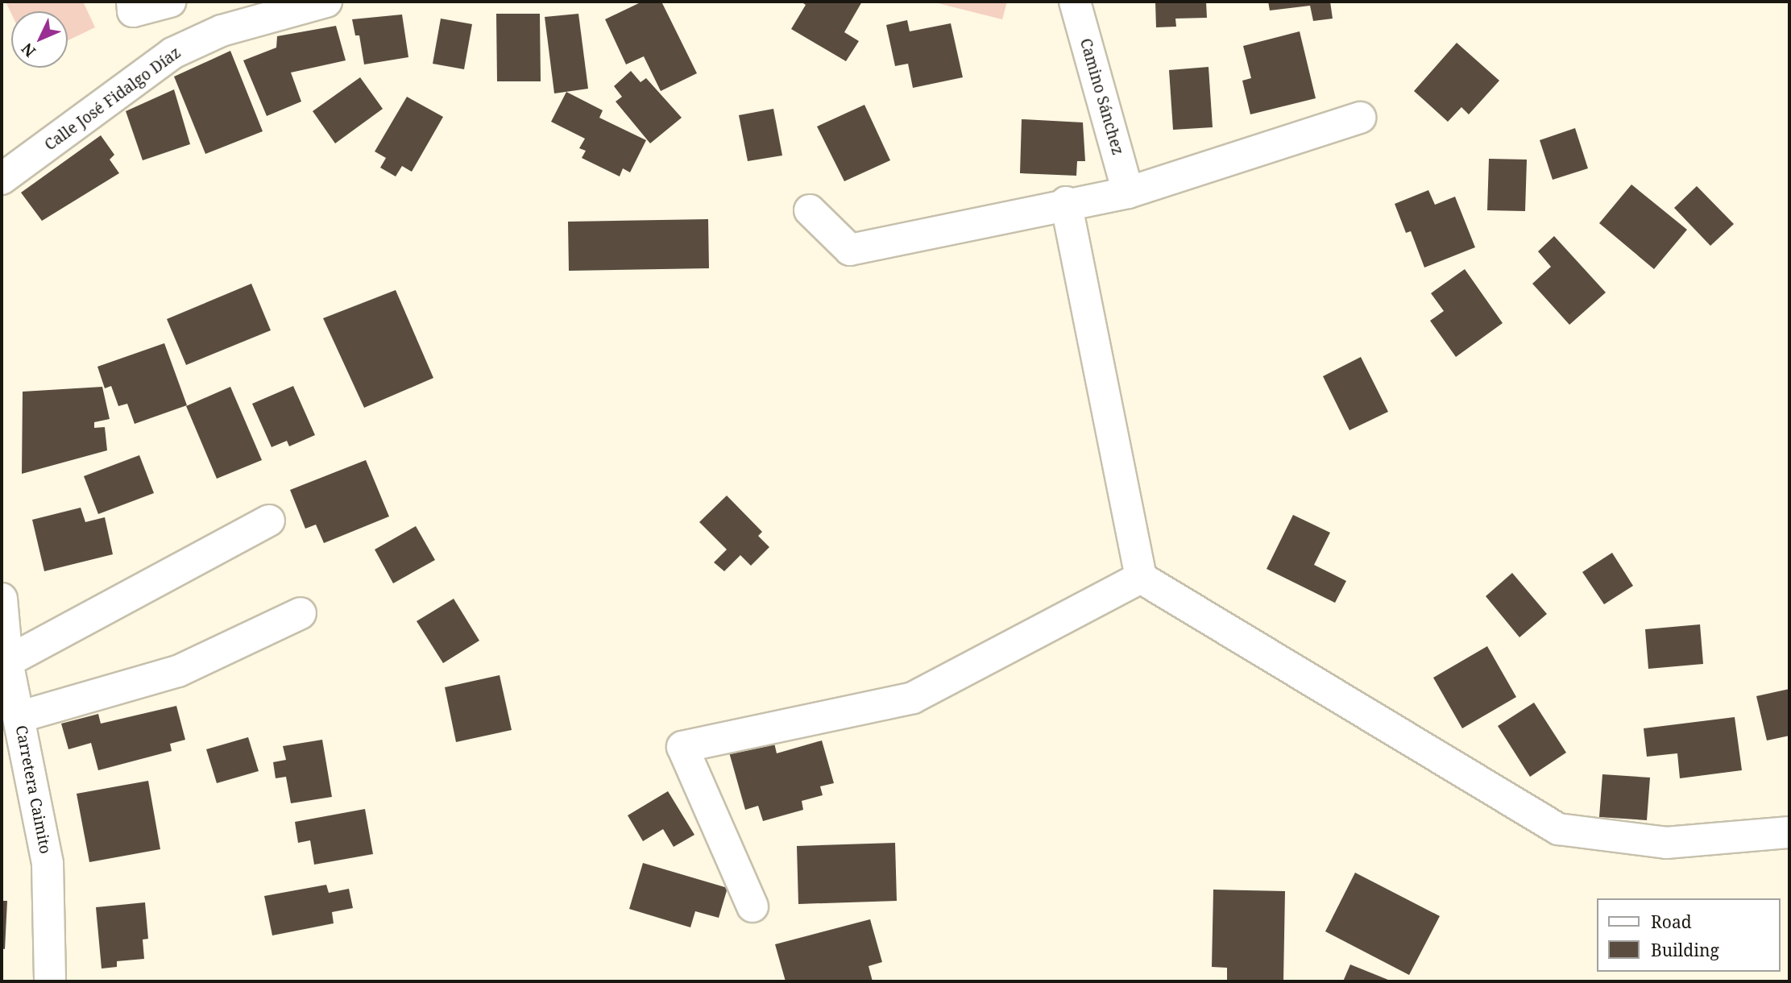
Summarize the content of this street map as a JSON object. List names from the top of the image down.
{
  "streets": {
    "street": ["Camino Sánchez", "Calle José Fidalgo Díaz", "Carretera Caimito"]
  },
  "legend": ["Road", "Building"],
  "north": "bottom left"
}
